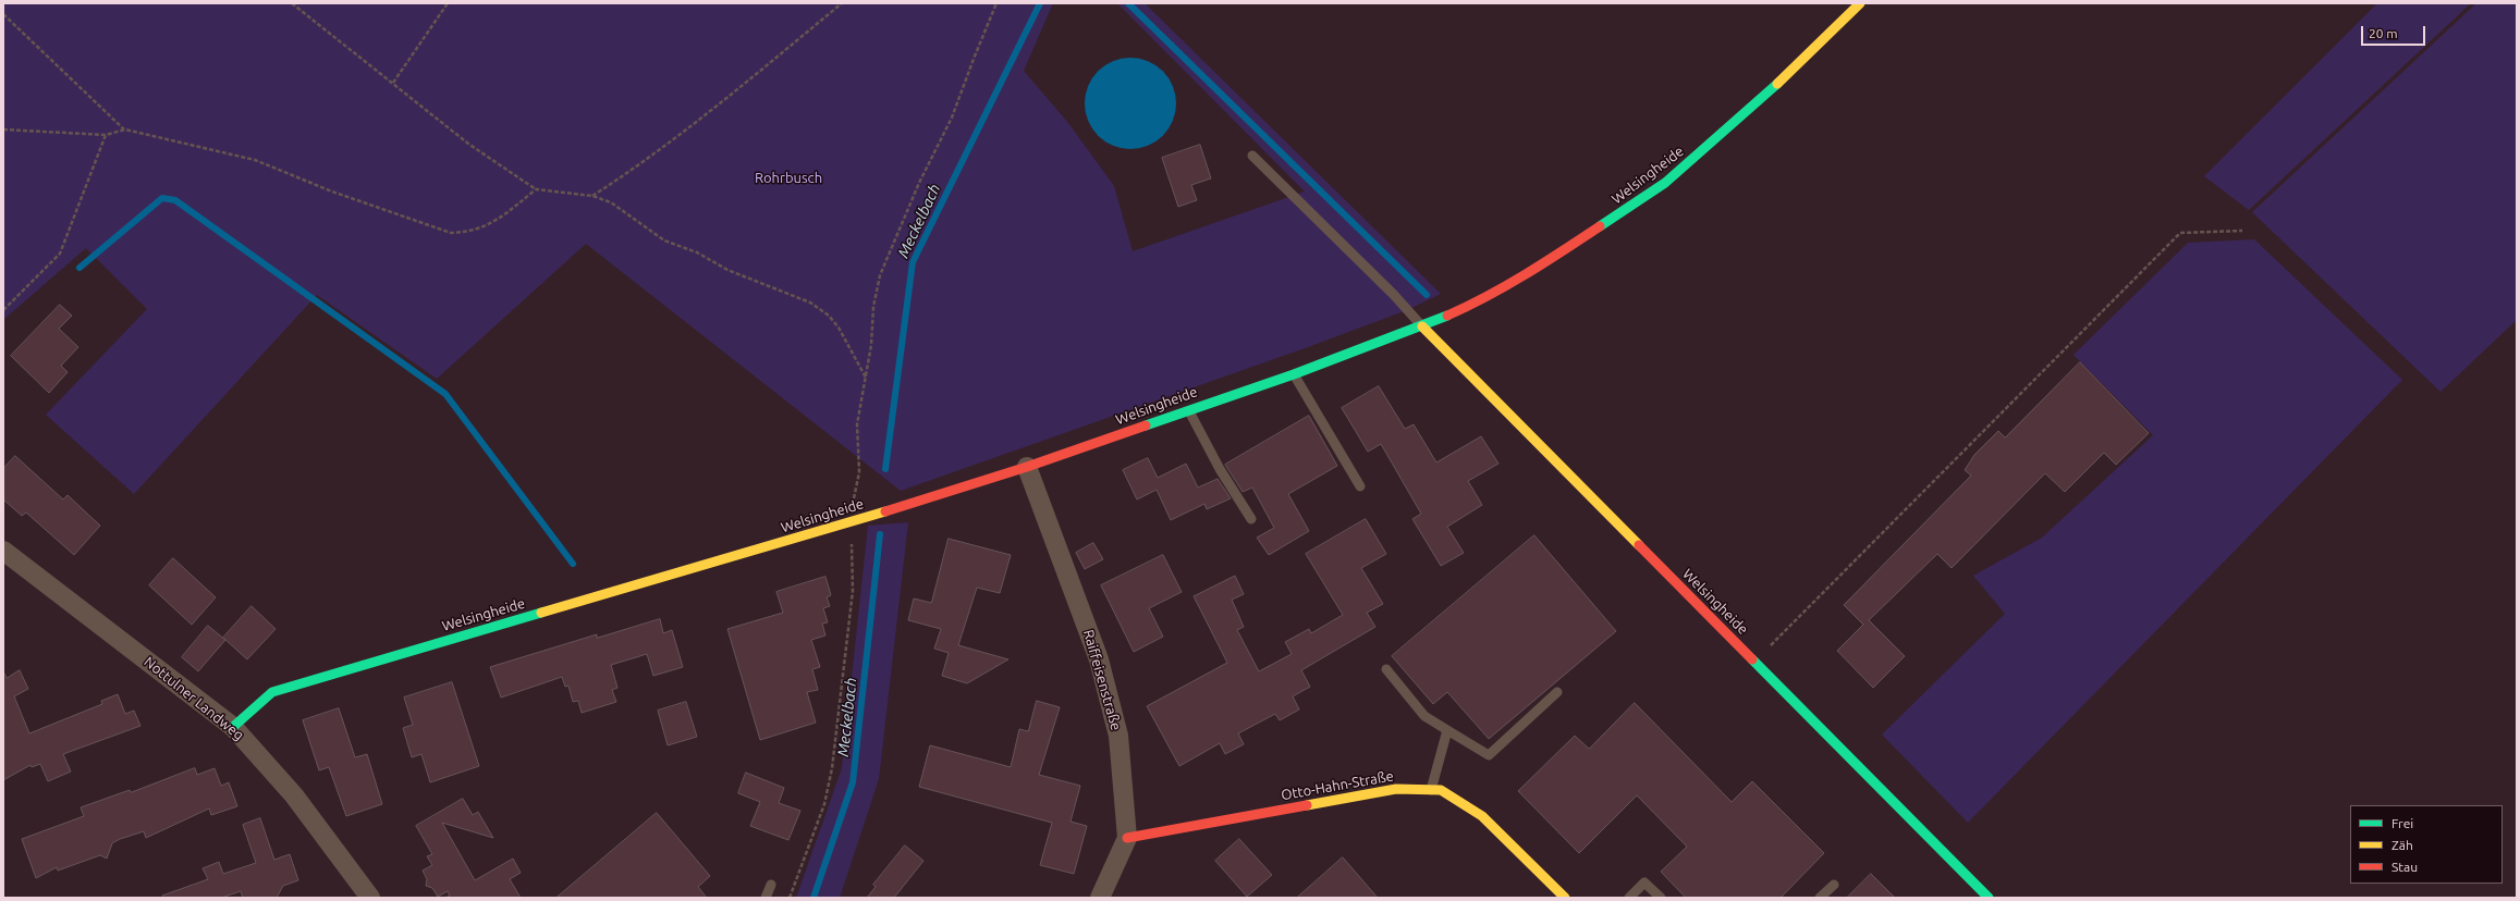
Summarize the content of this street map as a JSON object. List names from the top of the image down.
{
  "streets": {
    "street": [
      "Welsingheide",
      "Raiffeisenstraße",
      "Nottulner Landweg",
      "Otto-Hahn-Straße"
    ]
  },
  "crossings": [
    ["Welsingheide", "Raiffeisenstraße"],
    ["Welsingheide", "Nottulner Landweg"],
    ["Raiffeisenstraße", "Otto-Hahn-Straße"]
  ],
  "water": ["Meckelbach"],
  "parks": ["Rohrbusch"],
  "legend": ["Frei", "Zäh", "Stau"],
  "scale_bar": "20 m"
}
